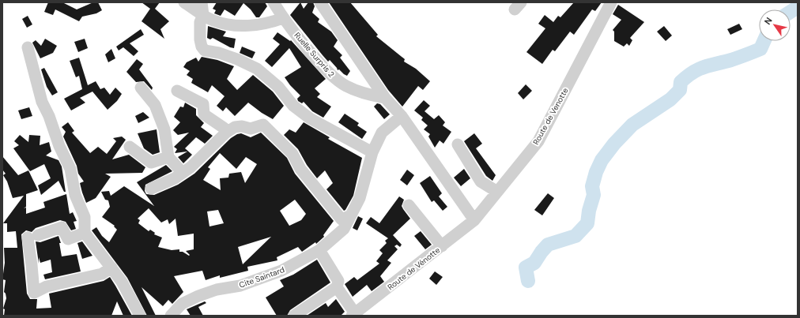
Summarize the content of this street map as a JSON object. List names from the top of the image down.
{
  "streets": {
    "street": [
      "Ruelle Surpris 2",
      "Route de Venotte",
      "Route de Vénotte",
      "Cite Saintard"
    ]
  },
  "crossings": [
    ["Route de Venotte", "Route de Vénotte"]
  ],
  "north": "top left"
}
